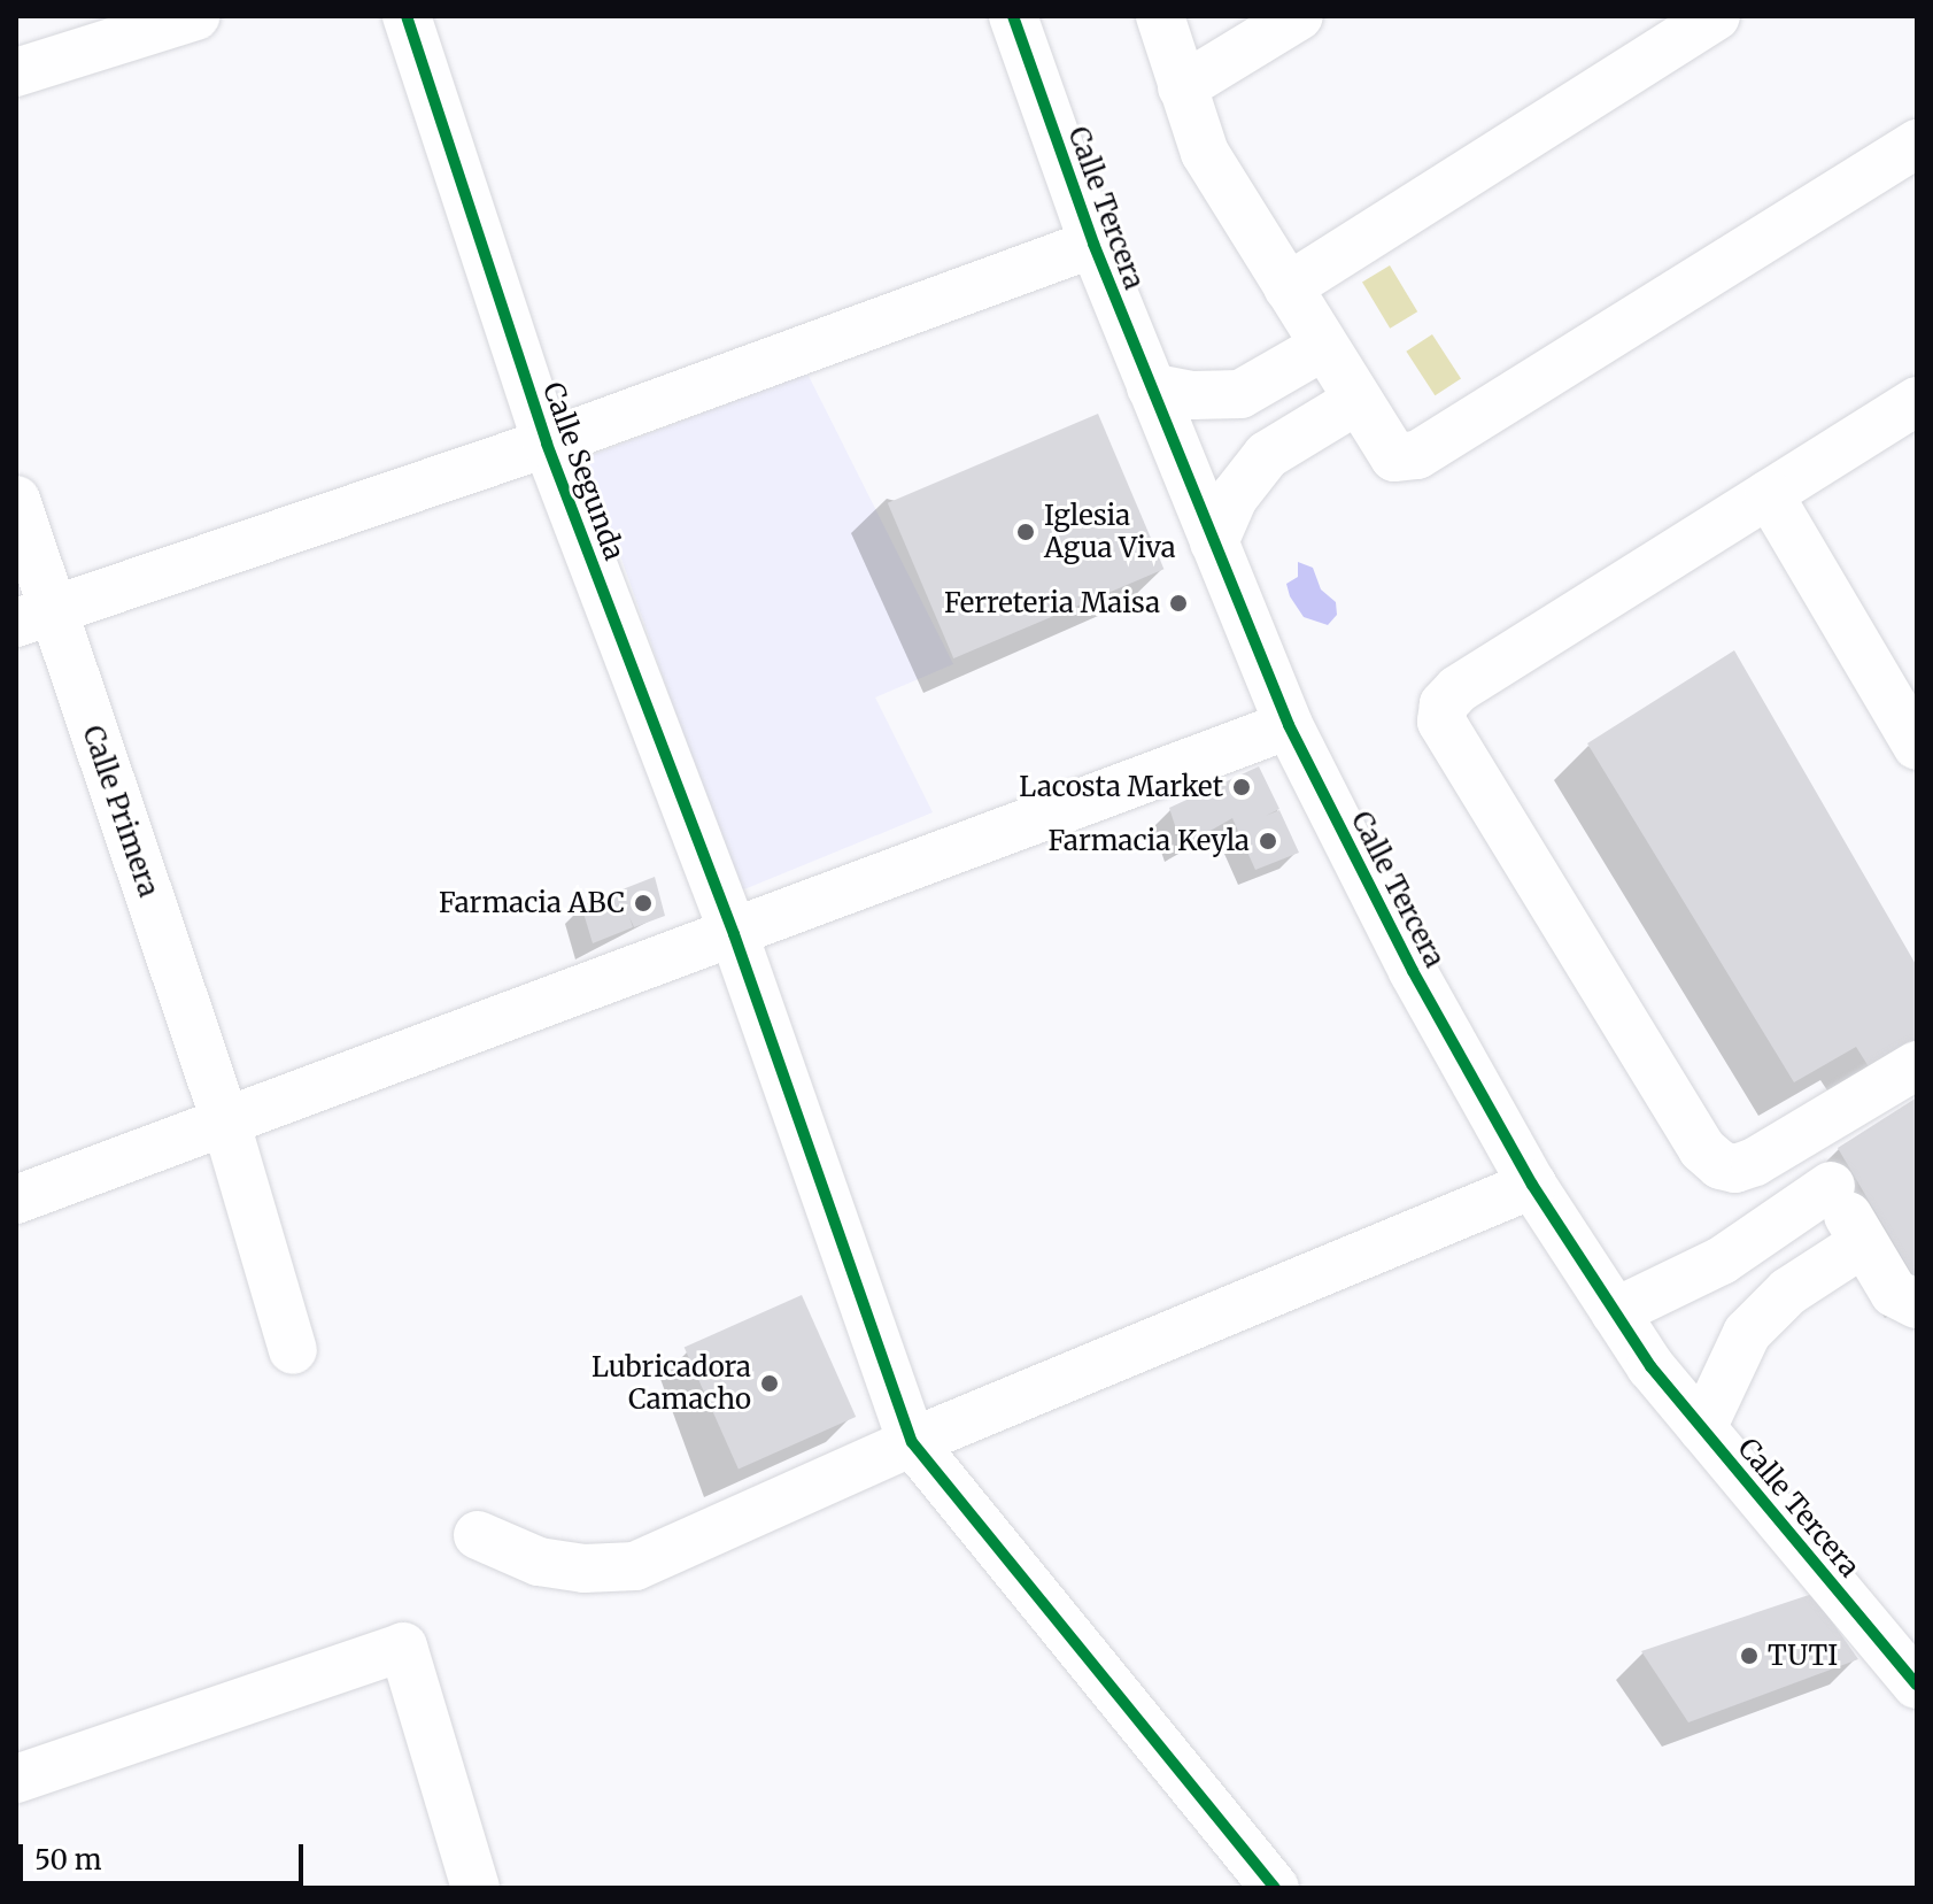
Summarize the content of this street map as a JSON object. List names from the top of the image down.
{
  "streets": {
    "street": ["Calle Tercera", "Calle Segunda", "Calle Primera"]
  },
  "places": [
    "Iglesia Agua Viva",
    "Ferreteria Maisa",
    "Lacosta Market",
    "Farmacia Keyla",
    "Farmacia ABC",
    "Lubricadora Camacho",
    "TUTI"
  ],
  "scale_bar": "50 m"
}
